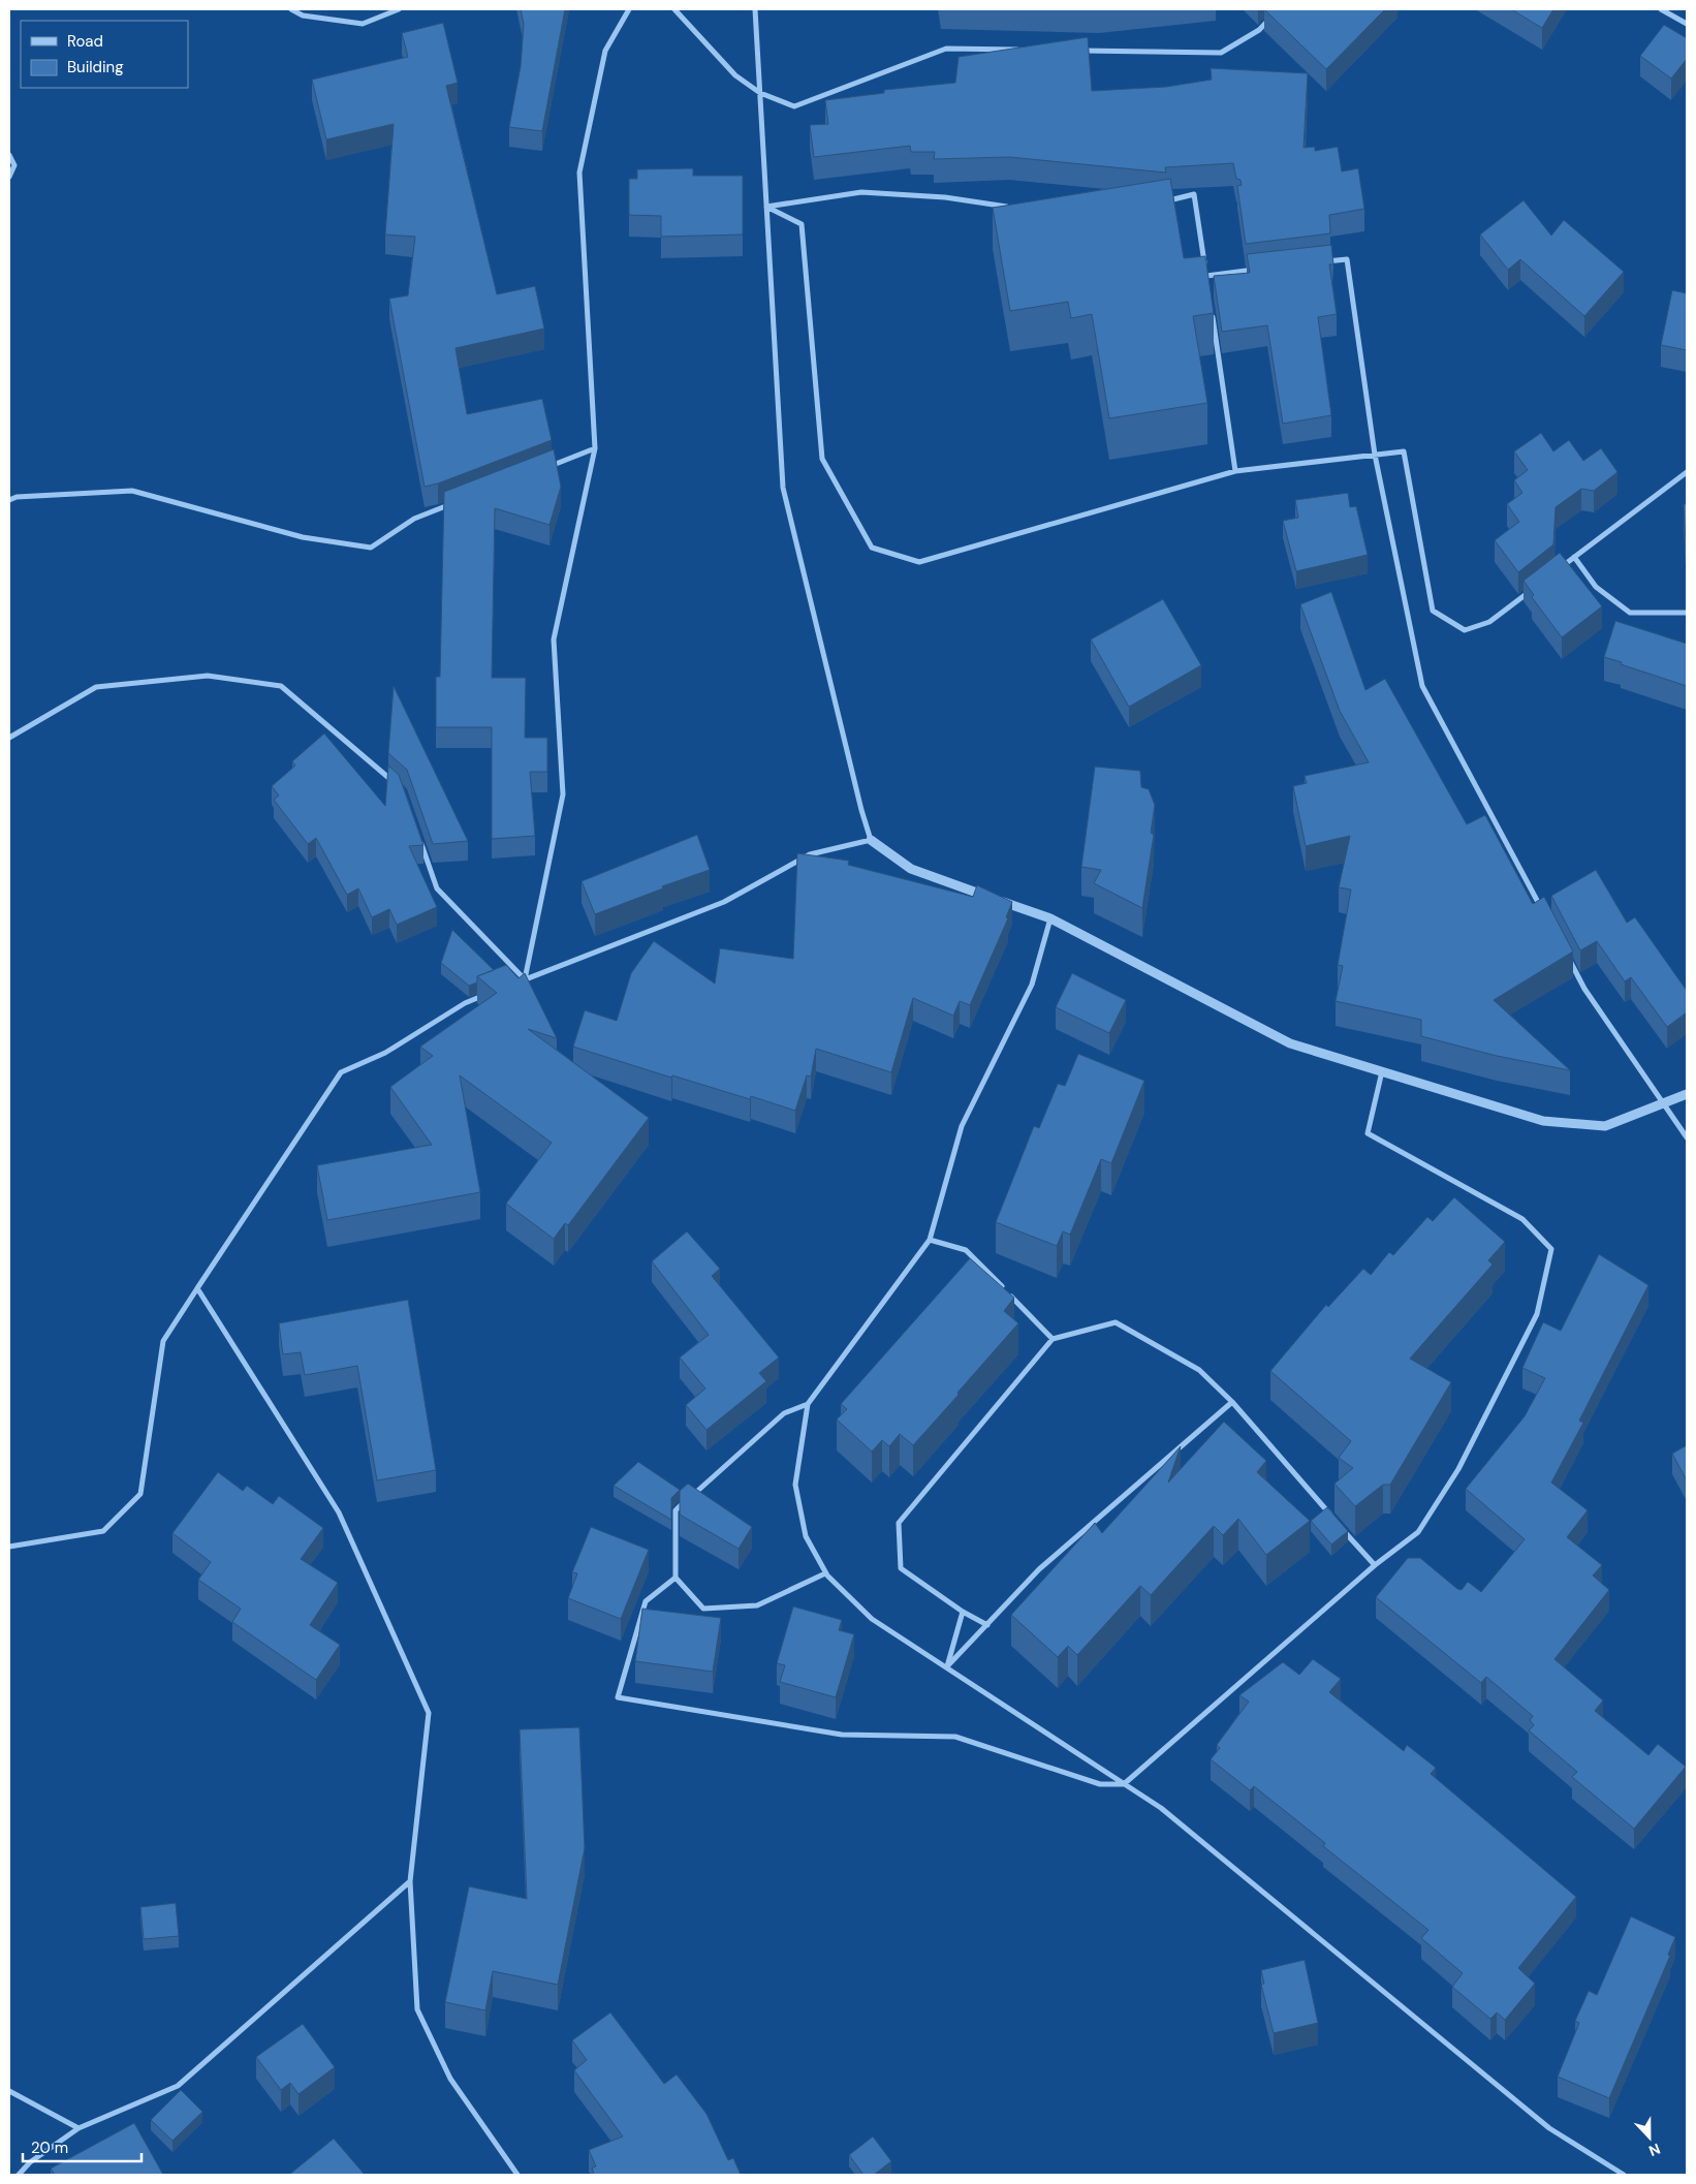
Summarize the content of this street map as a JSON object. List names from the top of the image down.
{
  "legend": ["Road", "Building"],
  "scale_bar": "20 m",
  "north": "bottom"
}
